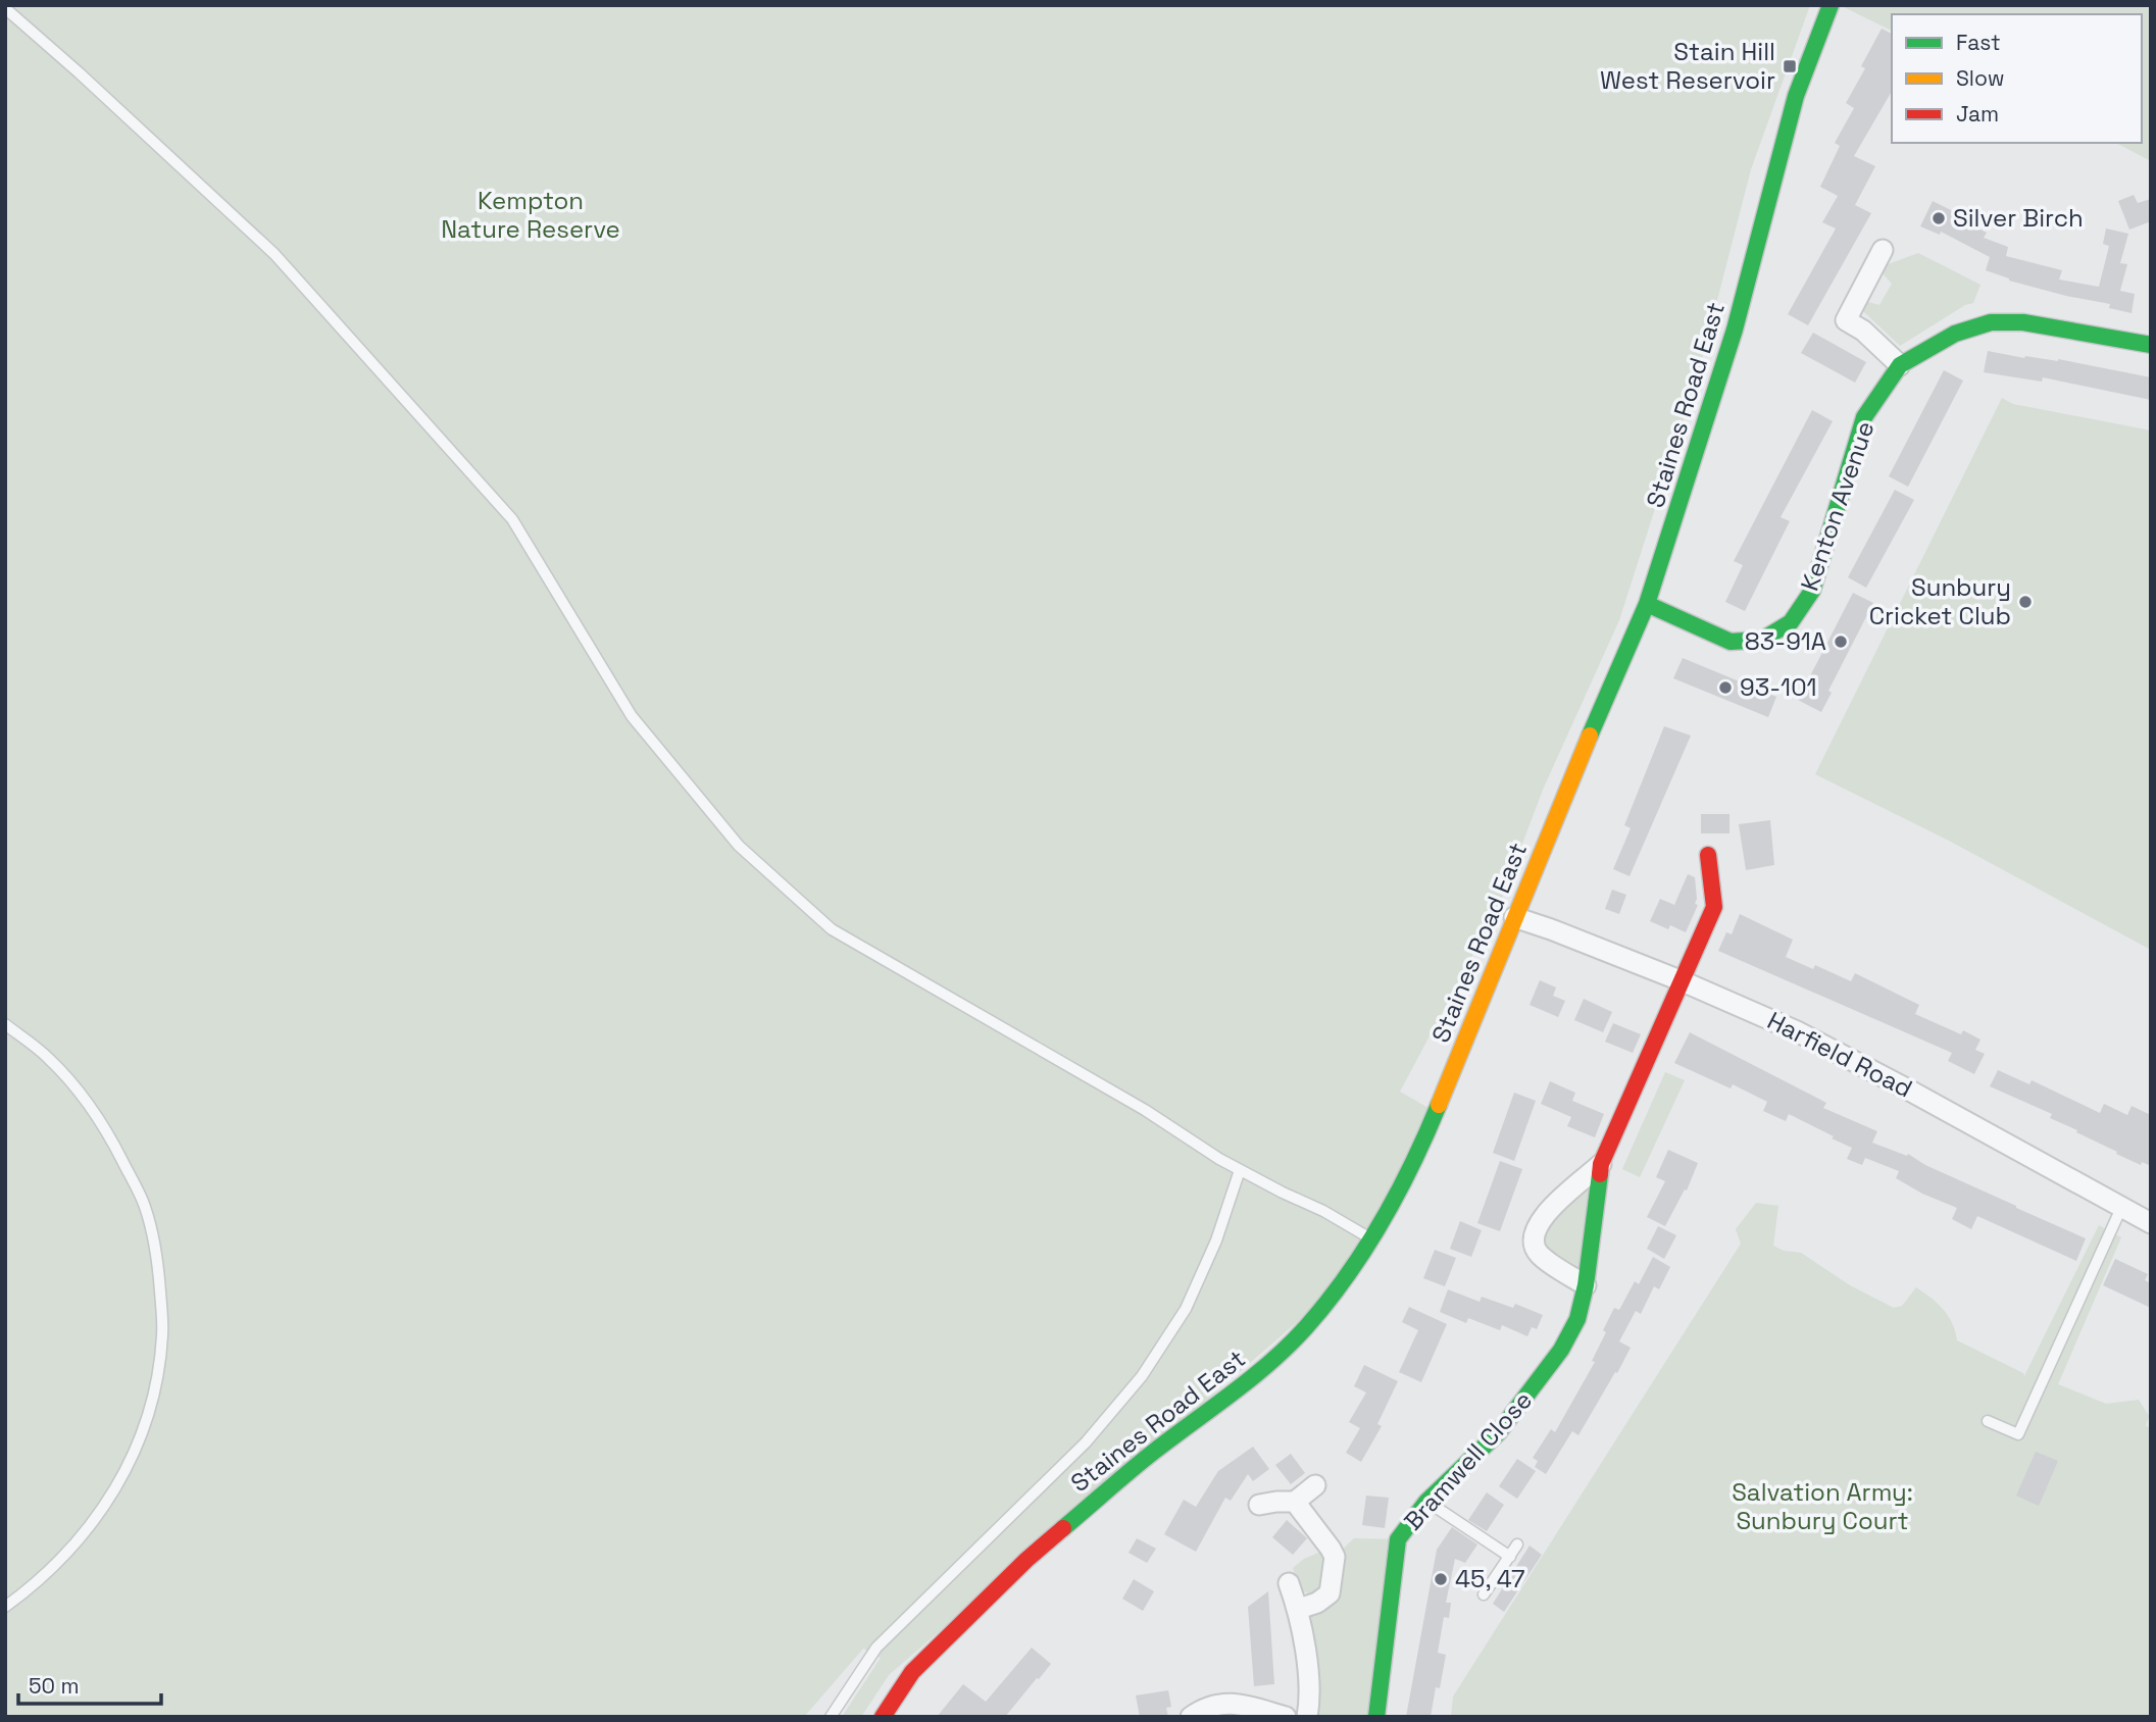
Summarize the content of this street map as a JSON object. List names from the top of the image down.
{
  "streets": {
    "main road": ["Staines Road East", "Kenton Avenue", "Bramwell Close"],
    "street": ["Harfield Road"]
  },
  "crossings": [
    ["Staines Road East", "Kenton Avenue"],
    ["Staines Road East", "Harfield Road"],
    ["Harfield Road", "Bramwell Close"]
  ],
  "parks": ["Kempton Nature Reserve", "Salvation Army: Sunbury Court"],
  "places": {
    "transit": ["Stain Hill West Reservoir"],
    "other": [
      "Silver Birch",
      "Sunbury Cricket Club",
      "83-91A",
      "93-101",
      "45, 47"
    ]
  },
  "legend": ["Fast", "Slow", "Jam"],
  "scale_bar": "50 m"
}
